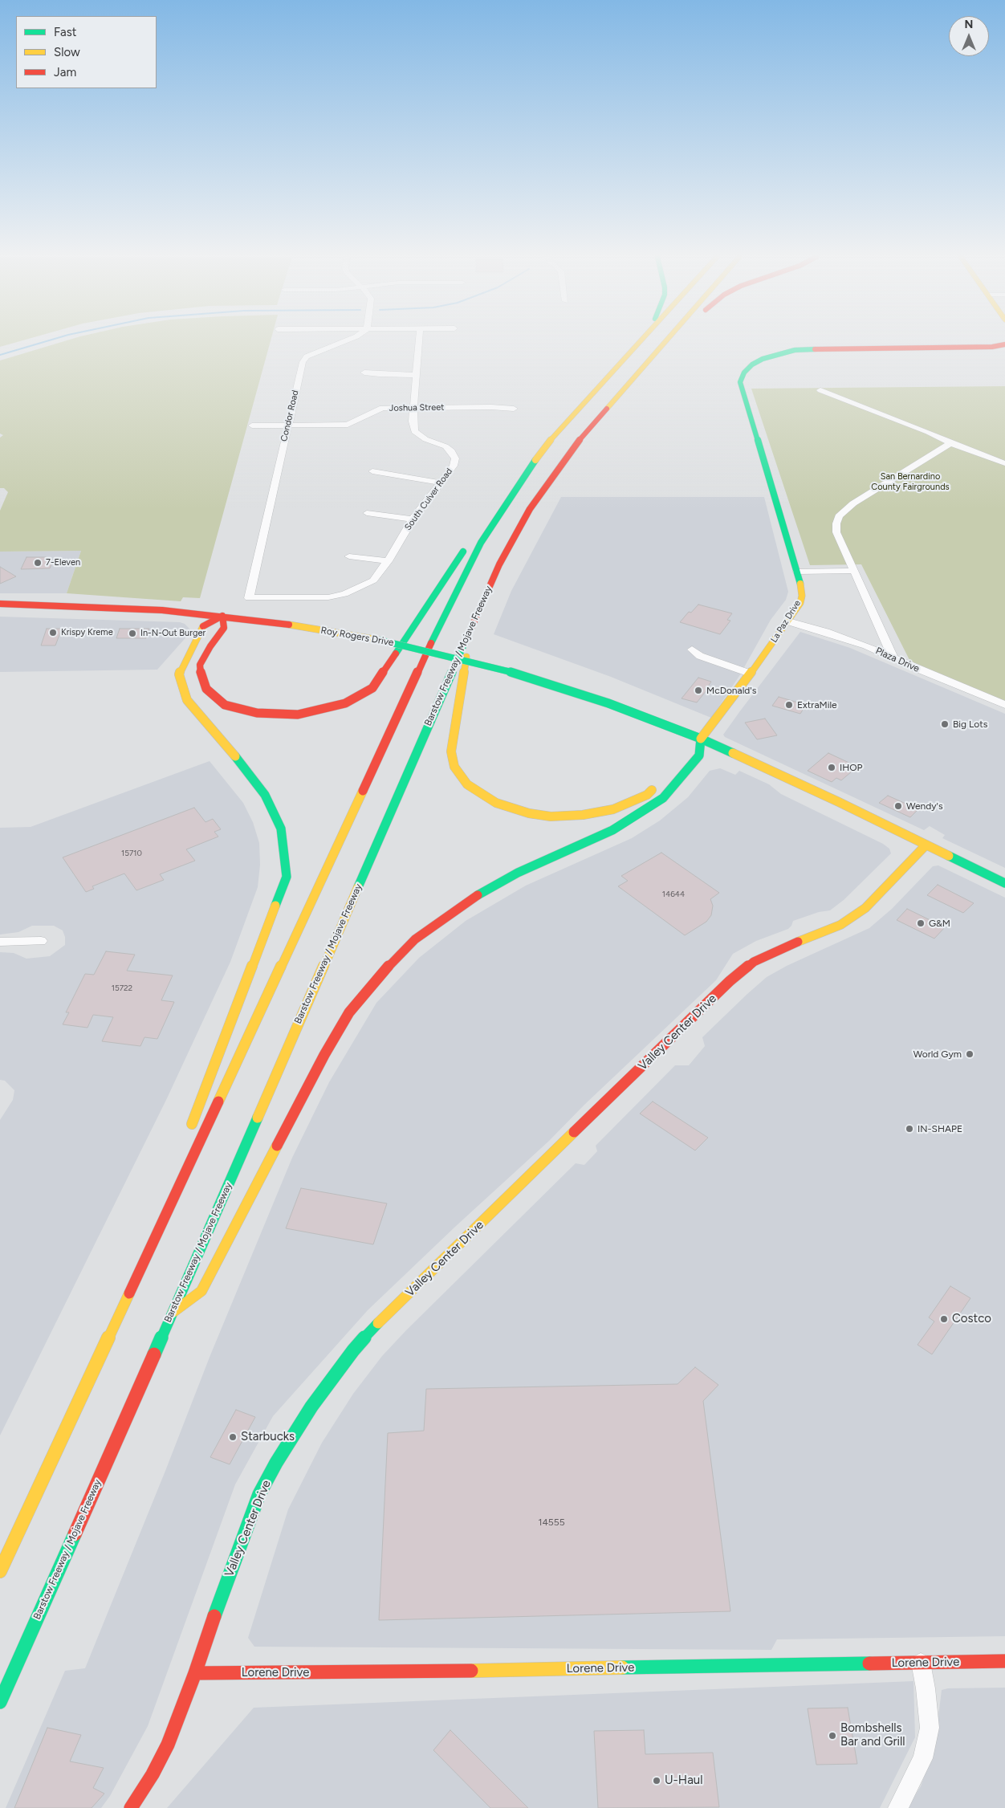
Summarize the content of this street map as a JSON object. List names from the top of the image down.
{
  "streets": {
    "main road": [
      "La Paz Drive",
      "Roy Rogers Drive",
      "Barstow Freeway / Mojave Freeway",
      "Valley Center Drive",
      "Lorene Drive"
    ],
    "street": [
      "Joshua Street",
      "Condor Road",
      "South Culver Road",
      "Plaza Drive"
    ]
  },
  "crossings": [
    ["Joshua Street", "Condor Road"],
    ["Joshua Street", "South Culver Road"],
    ["Condor Road", "South Culver Road"],
    ["La Paz Drive", "Roy Rogers Drive"],
    ["La Paz Drive", "Plaza Drive"],
    ["Valley Center Drive", "Lorene Drive"]
  ],
  "parks": ["San Bernardino County Fairgrounds"],
  "places": [
    "7-Eleven",
    "Krispy Kreme",
    "In-N-Out Burger",
    "McDonald's",
    "ExtraMile",
    "Big Lots",
    "IHOP",
    "Wendy's",
    "G&M",
    "World Gym",
    "IN-SHAPE",
    "Costco",
    "Starbucks",
    "Bombshells Bar and Grill",
    "U-Haul"
  ],
  "house_numbers": [
    "15710",
    "14644",
    "15722",
    "14555"
  ],
  "legend": ["Fast", "Slow", "Jam"],
  "north": "top"
}
